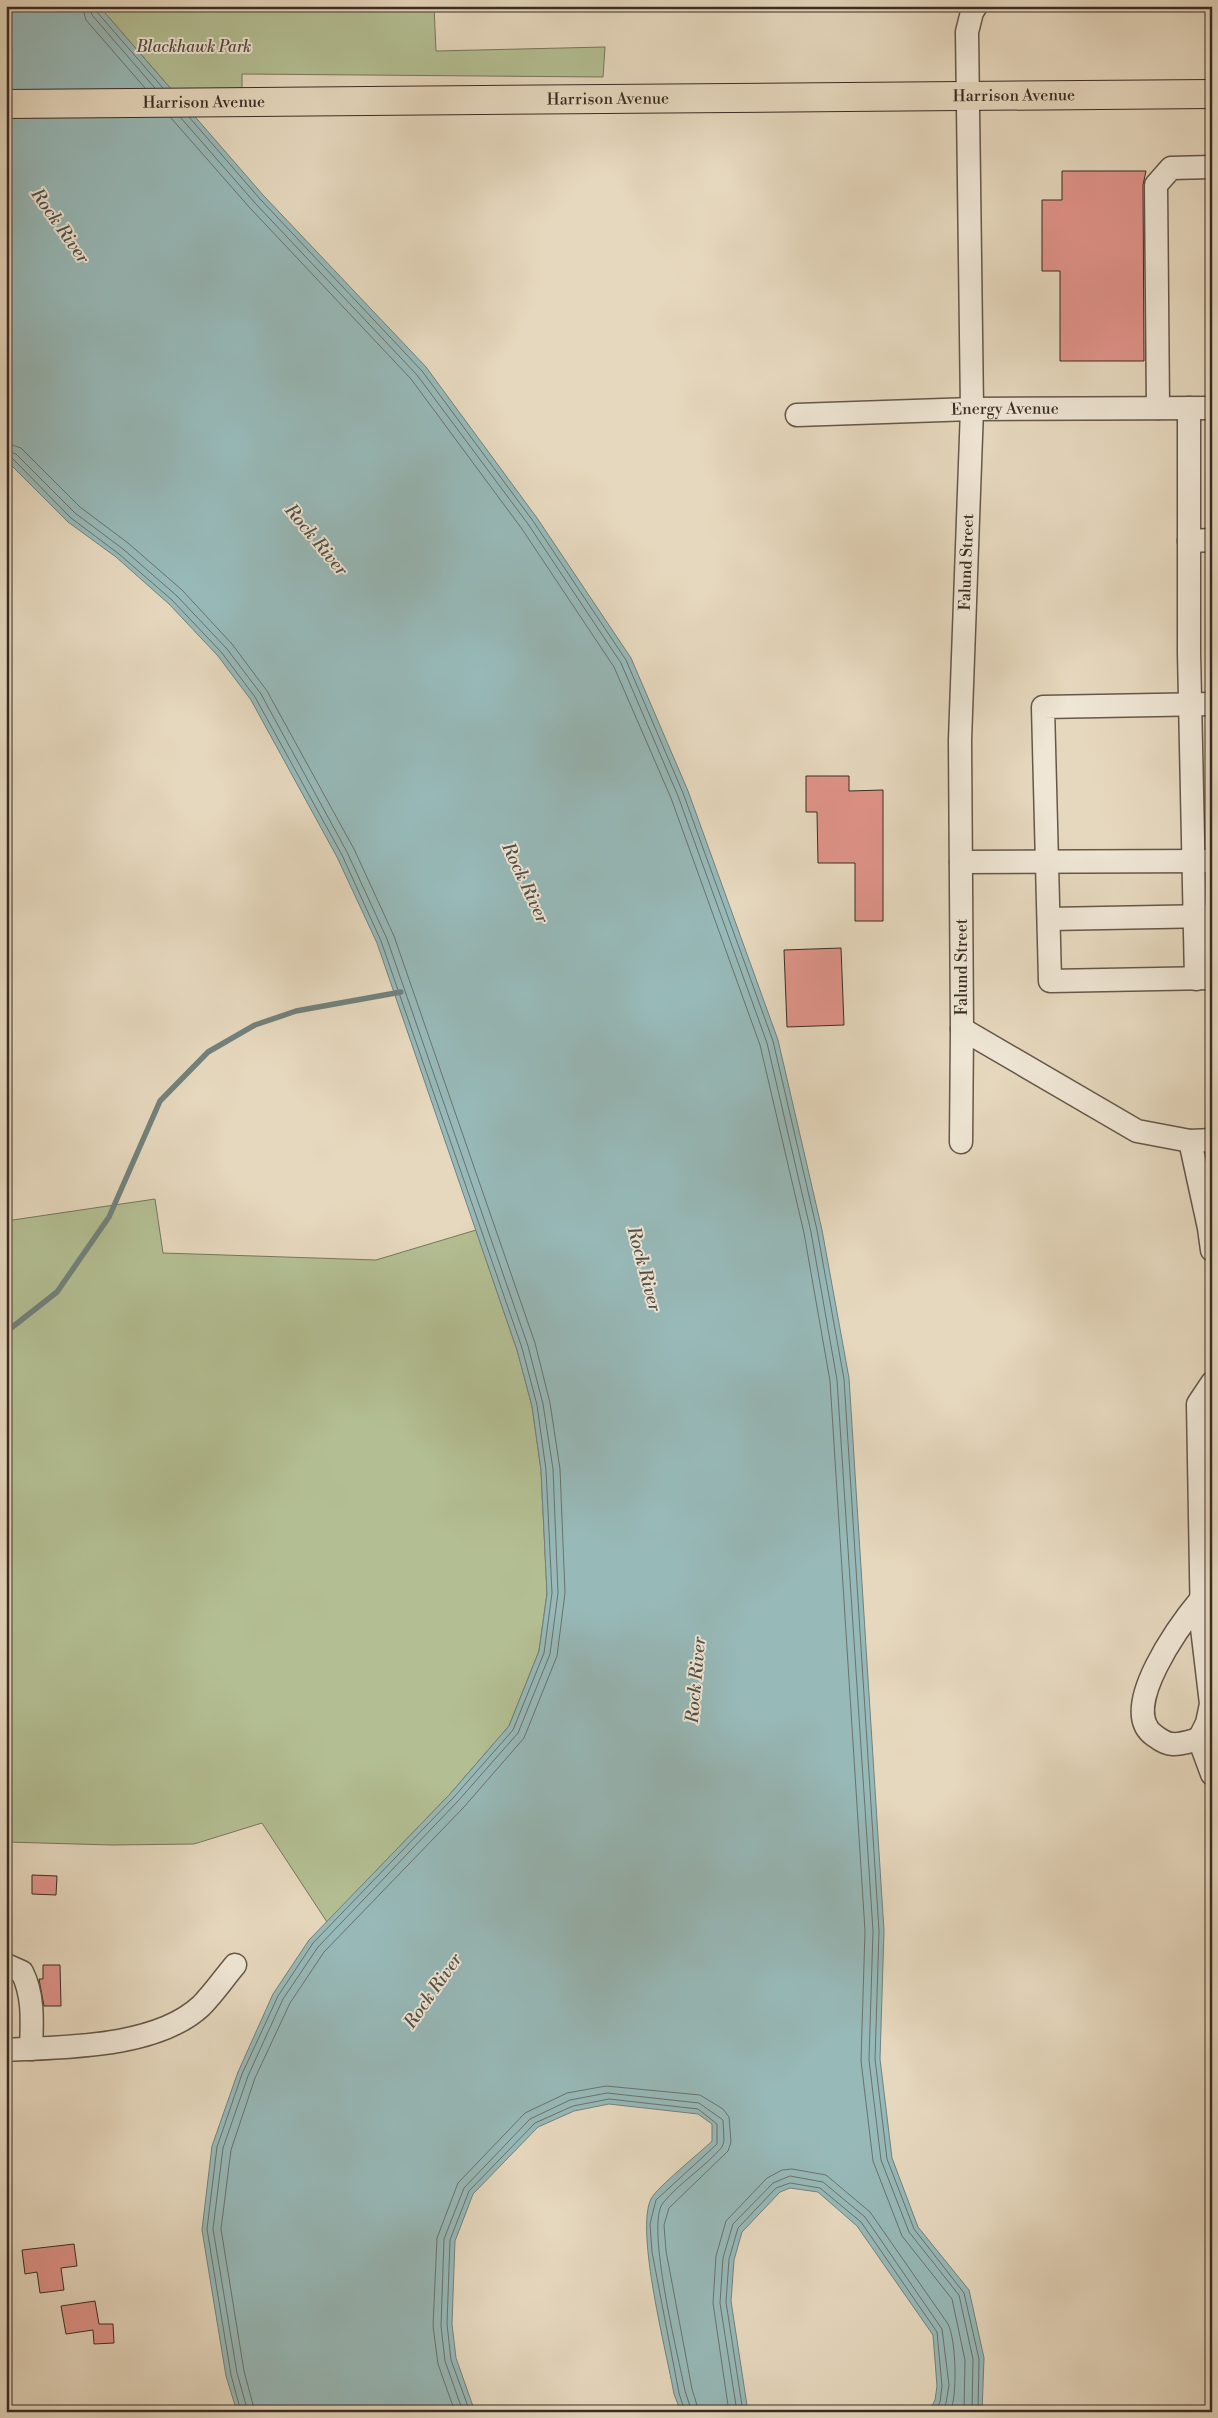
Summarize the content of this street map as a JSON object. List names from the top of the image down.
{
  "streets": {
    "main road": ["Harrison Avenue"],
    "street": ["Energy Avenue", "Falund Street"]
  },
  "crossings": [
    ["Harrison Avenue", "Falund Street"],
    ["Energy Avenue", "Falund Street"]
  ],
  "water": ["Rock River"],
  "parks": ["Blackhawk Park"]
}
